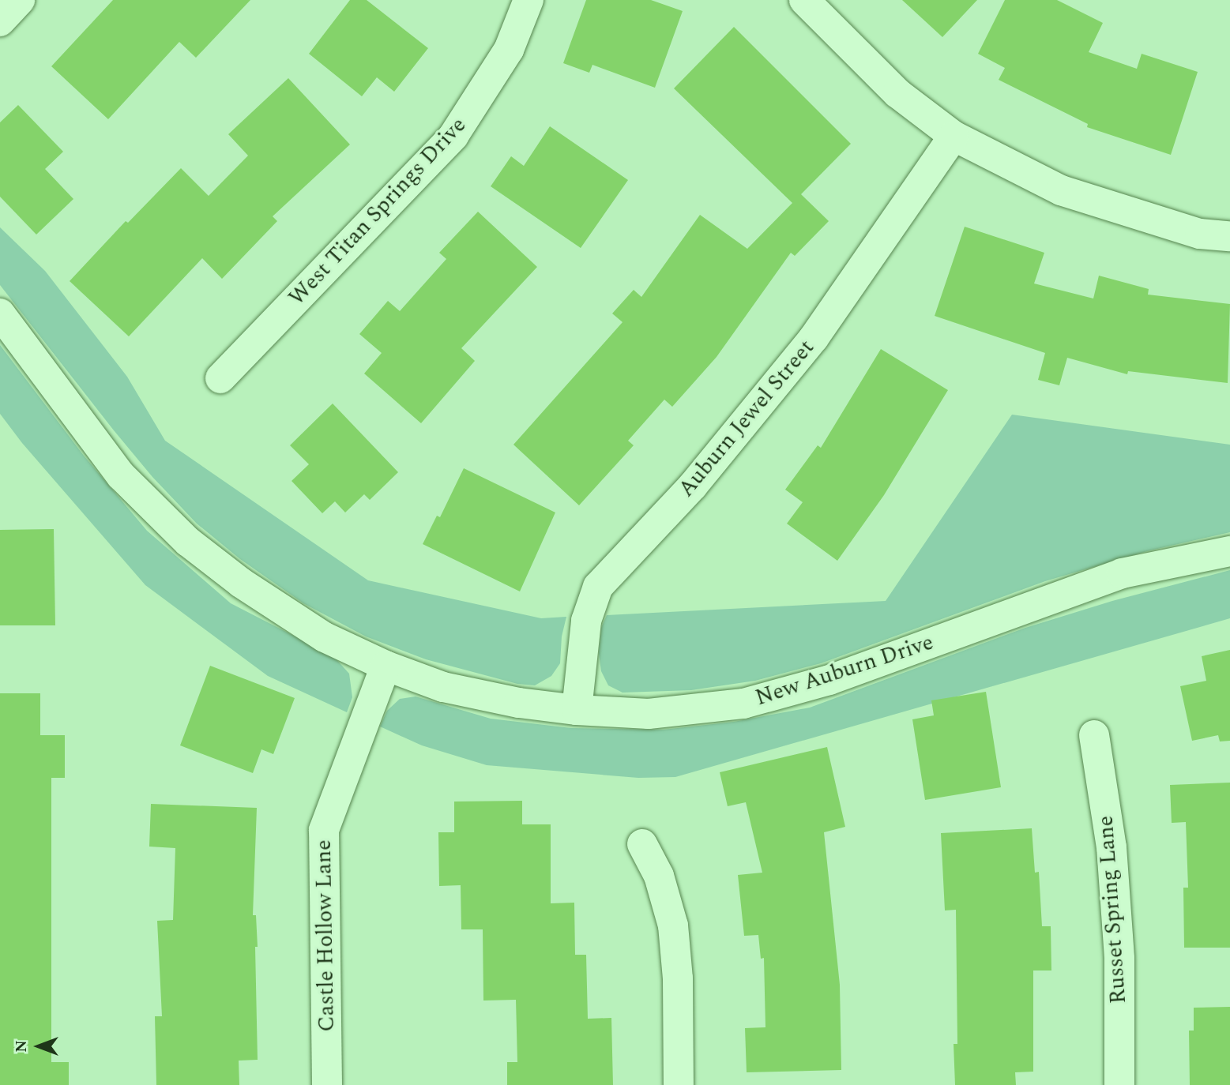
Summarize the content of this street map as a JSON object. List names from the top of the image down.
{
  "streets": {
    "street": [
      "West Titan Springs Drive",
      "Auburn Jewel Street",
      "New Auburn Drive",
      "Russet Spring Lane",
      "Castle Hollow Lane"
    ]
  },
  "crossings": [
    ["Auburn Jewel Street", "New Auburn Drive"],
    ["New Auburn Drive", "Castle Hollow Lane"]
  ],
  "north": "left"
}
